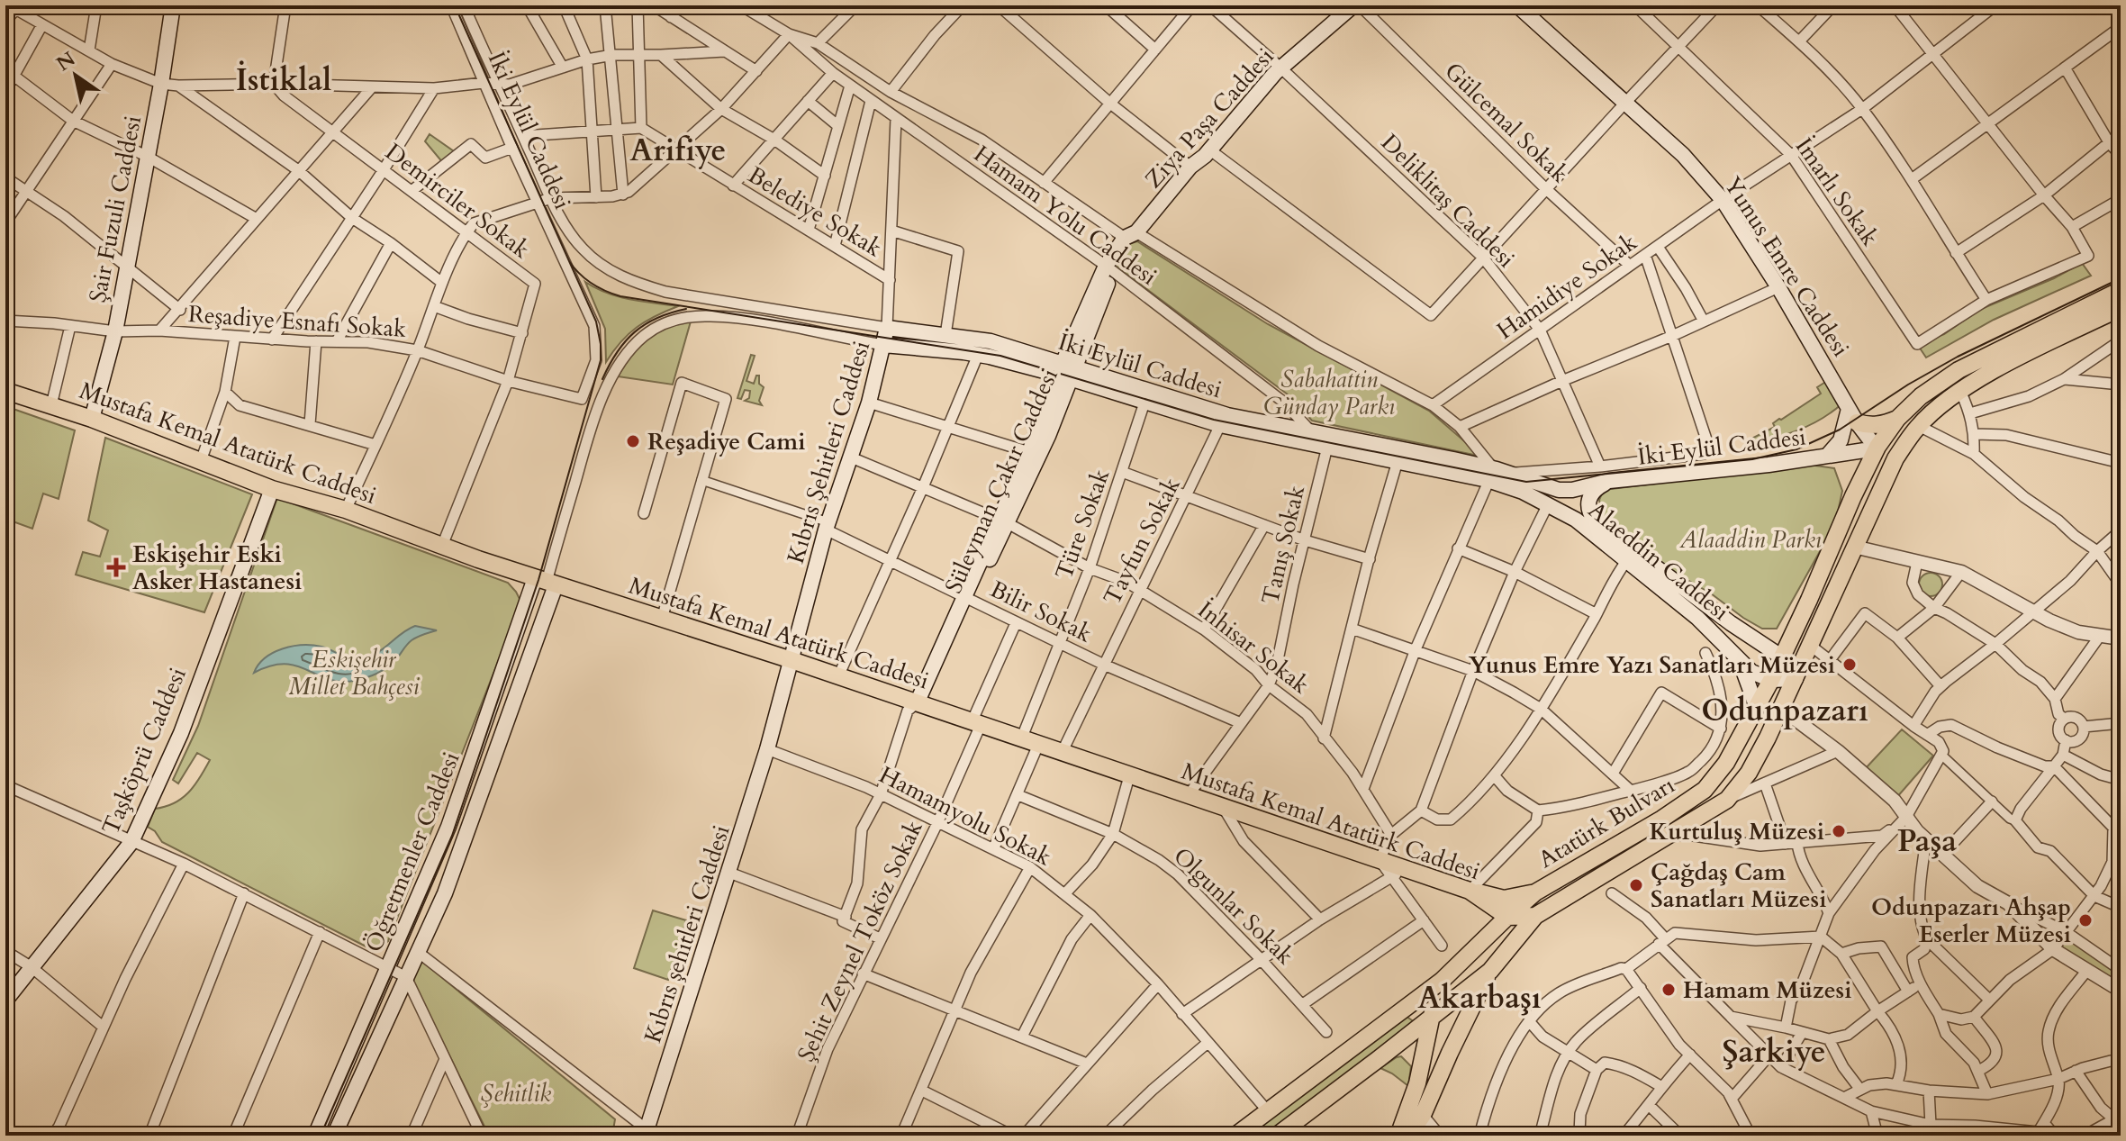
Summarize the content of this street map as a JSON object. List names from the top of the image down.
{
  "streets": {
    "main road": [
      "Ziya Paşa Caddesi",
      "İki Eylül Caddesi",
      "Şair Fuzuli Caddesi",
      "Yunus Emre Caddesi",
      "Mustafa Kemal Atatürk Caddesi",
      "Kıbrıs Şehitleri Caddesi",
      "Süleyman Çakır Caddesi",
      "Alaeddin Caddesi",
      "Taşköprü Caddesi",
      "Atatürk Bulvarı",
      "Öğretmenler Caddesi",
      "Kıbrıs şehitleri Caddesi"
    ],
    "street": [
      "Gülcemal Sokak",
      "İmarlı Sokak",
      "Demirciler Sokak",
      "Deliklitaş Caddesi",
      "Belediye Sokak",
      "Hamam Yolu Caddesi",
      "Hamidiye Sokak",
      "Reşadiye Esnafı Sokak",
      "Türe Sokak",
      "Tayfun Sokak",
      "Tanış Sokak",
      "Bilir Sokak",
      "İnhisar Sokak",
      "Hamamyolu Sokak",
      "Olgunlar Sokak",
      "Şehit Zeynel Toköz Sokak"
    ]
  },
  "crossings": [
    ["Ziya Paşa Caddesi", "İki Eylül Caddesi"],
    ["Ziya Paşa Caddesi", "Deliklitaş Caddesi"],
    ["Ziya Paşa Caddesi", "Hamam Yolu Caddesi"],
    ["Ziya Paşa Caddesi", "Süleyman Çakır Caddesi"],
    ["Gülcemal Sokak", "Hamidiye Sokak"],
    ["İki Eylül Caddesi", "Hamam Yolu Caddesi"],
    ["İki Eylül Caddesi", "Yunus Emre Caddesi"],
    ["İki Eylül Caddesi", "Reşadiye Esnafı Sokak"],
    ["İki Eylül Caddesi", "Mustafa Kemal Atatürk Caddesi"],
    ["İki Eylül Caddesi", "Kıbrıs Şehitleri Caddesi"],
    ["İki Eylül Caddesi", "Süleyman Çakır Caddesi"],
    ["İki Eylül Caddesi", "Türe Sokak"],
    ["İki Eylül Caddesi", "Tayfun Sokak"],
    ["İki Eylül Caddesi", "Tanış Sokak"],
    ["İki Eylül Caddesi", "Alaeddin Caddesi"],
    ["İki Eylül Caddesi", "Atatürk Bulvarı"],
    ["İki Eylül Caddesi", "Öğretmenler Caddesi"],
    ["İmarlı Sokak", "Hamidiye Sokak"],
    ["Demirciler Sokak", "Reşadiye Esnafı Sokak"],
    ["Demirciler Sokak", "Mustafa Kemal Atatürk Caddesi"],
    ["Deliklitaş Caddesi", "Hamidiye Sokak"],
    ["Şair Fuzuli Caddesi", "Reşadiye Esnafı Sokak"],
    ["Şair Fuzuli Caddesi", "Mustafa Kemal Atatürk Caddesi"],
    ["Belediye Sokak", "Kıbrıs Şehitleri Caddesi"],
    ["Hamam Yolu Caddesi", "Hamidiye Sokak"],
    ["Hamam Yolu Caddesi", "Kıbrıs Şehitleri Caddesi"],
    ["Yunus Emre Caddesi", "Hamidiye Sokak"],
    ["Yunus Emre Caddesi", "Atatürk Bulvarı"],
    ["Mustafa Kemal Atatürk Caddesi", "Kıbrıs Şehitleri Caddesi"],
    ["Mustafa Kemal Atatürk Caddesi", "Süleyman Çakır Caddesi"],
    ["Mustafa Kemal Atatürk Caddesi", "Türe Sokak"],
    ["Mustafa Kemal Atatürk Caddesi", "Tayfun Sokak"],
    ["Mustafa Kemal Atatürk Caddesi", "Tanış Sokak"],
    ["Mustafa Kemal Atatürk Caddesi", "Taşköprü Caddesi"],
    ["Mustafa Kemal Atatürk Caddesi", "Atatürk Bulvarı"],
    ["Mustafa Kemal Atatürk Caddesi", "Öğretmenler Caddesi"],
    ["Mustafa Kemal Atatürk Caddesi", "Şehit Zeynel Toköz Sokak"],
    ["Kıbrıs Şehitleri Caddesi", "Bilir Sokak"],
    ["Kıbrıs Şehitleri Caddesi", "İnhisar Sokak"],
    ["Kıbrıs Şehitleri Caddesi", "Hamamyolu Sokak"],
    ["Kıbrıs Şehitleri Caddesi", "Kıbrıs şehitleri Caddesi"],
    ["Süleyman Çakır Caddesi", "Bilir Sokak"],
    ["Süleyman Çakır Caddesi", "İnhisar Sokak"],
    ["Türe Sokak", "Bilir Sokak"],
    ["Türe Sokak", "İnhisar Sokak"],
    ["Tayfun Sokak", "Bilir Sokak"],
    ["Tayfun Sokak", "İnhisar Sokak"],
    ["Tanış Sokak", "Bilir Sokak"],
    ["Tanış Sokak", "İnhisar Sokak"],
    ["Alaeddin Caddesi", "Atatürk Bulvarı"],
    ["Bilir Sokak", "Şehit Zeynel Toköz Sokak"],
    ["Hamamyolu Sokak", "Atatürk Bulvarı"],
    ["Hamamyolu Sokak", "Kıbrıs şehitleri Caddesi"],
    ["Hamamyolu Sokak", "Şehit Zeynel Toköz Sokak"]
  ],
  "districts": [
    "İstiklal",
    "Arifiye",
    "Odunpazarı",
    "Paşa",
    "Akarbaşı",
    "Şarkiye"
  ],
  "parks": [
    "Sabahattin Günday Parkı",
    "Alaaddin Parkı",
    "Eskişehir Millet Bahçesi",
    "Şehitlik"
  ],
  "places": {
    "other": [
      "Reşadiye Cami",
      "Yunus Emre Yazı Sanatları Müzesi",
      "Kurtuluş Müzesi",
      "Çağdaş Cam Sanatları Müzesi",
      "Odunpazarı Ahşap Eserler Müzesi",
      "Hamam Müzesi"
    ],
    "health": ["Eskişehir Eski Asker Hastanesi"]
  },
  "north": "top left"
}
